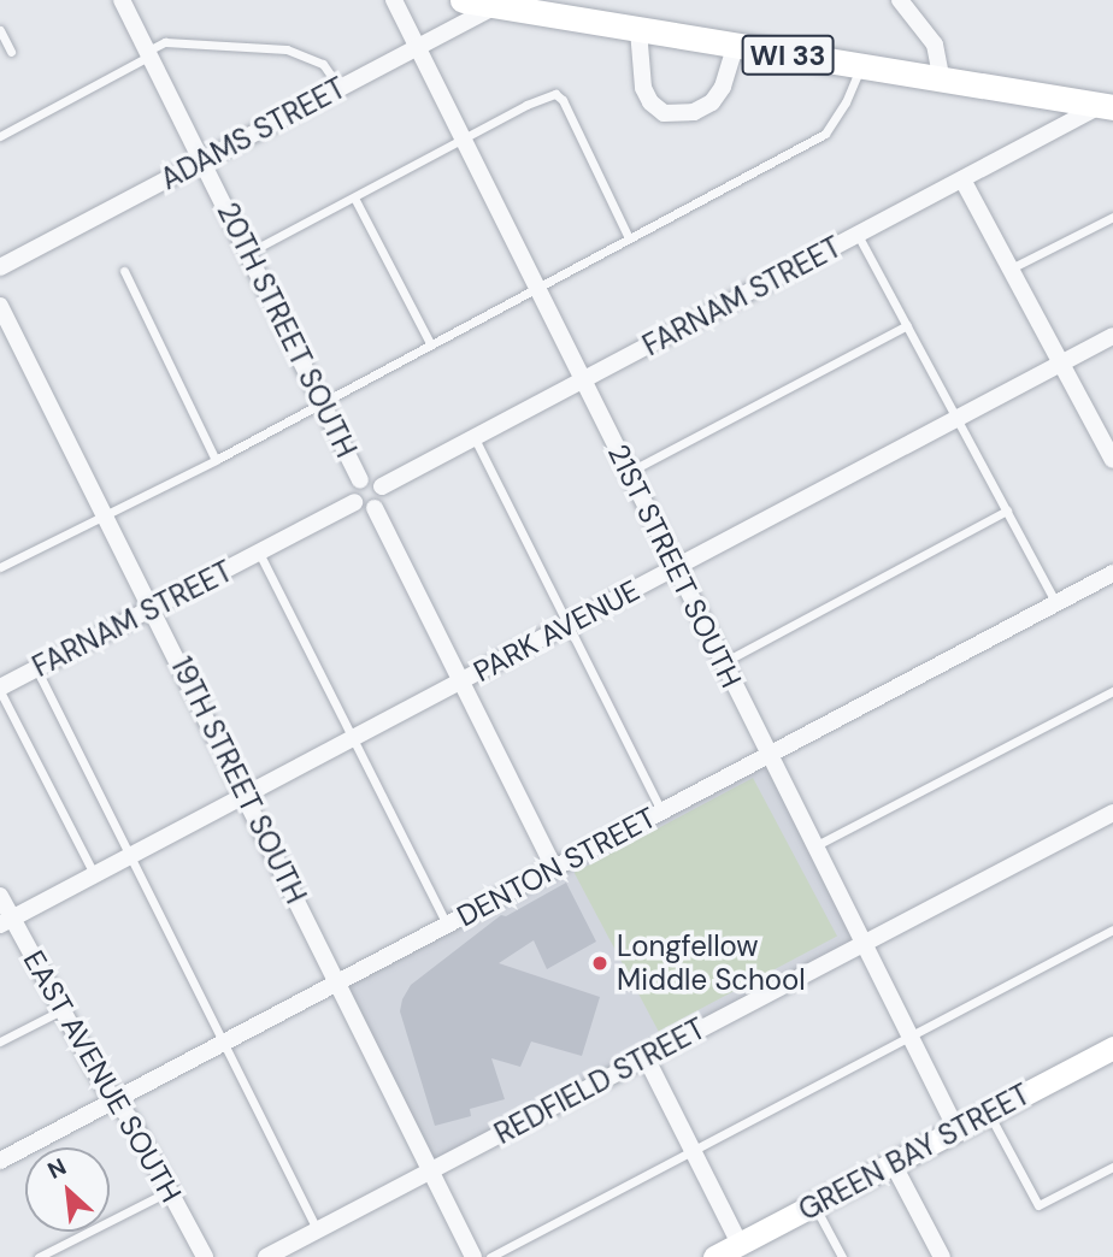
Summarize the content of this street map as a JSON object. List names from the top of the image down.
{
  "streets": {
    "main road": ["WI 33"],
    "street": [
      "ADAMS STREET",
      "FARNAM STREET",
      "20TH STREET SOUTH",
      "21ST STREET SOUTH",
      "PARK AVENUE",
      "19TH STREET SOUTH",
      "DENTON STREET",
      "EAST AVENUE SOUTH",
      "REDFIELD STREET",
      "GREEN BAY STREET"
    ]
  },
  "crossings": [
    ["WI 33", "ADAMS STREET"],
    ["WI 33", "FARNAM STREET"],
    ["ADAMS STREET", "20TH STREET SOUTH"],
    ["ADAMS STREET", "21ST STREET SOUTH"],
    ["FARNAM STREET", "20TH STREET SOUTH"],
    ["FARNAM STREET", "21ST STREET SOUTH"],
    ["FARNAM STREET", "19TH STREET SOUTH"],
    ["21ST STREET SOUTH", "PARK AVENUE"],
    ["21ST STREET SOUTH", "DENTON STREET"],
    ["21ST STREET SOUTH", "REDFIELD STREET"],
    ["21ST STREET SOUTH", "GREEN BAY STREET"],
    ["PARK AVENUE", "19TH STREET SOUTH"],
    ["PARK AVENUE", "EAST AVENUE SOUTH"],
    ["19TH STREET SOUTH", "DENTON STREET"],
    ["19TH STREET SOUTH", "REDFIELD STREET"],
    ["DENTON STREET", "EAST AVENUE SOUTH"]
  ],
  "places": ["Longfellow Middle School"],
  "north": "top left"
}
